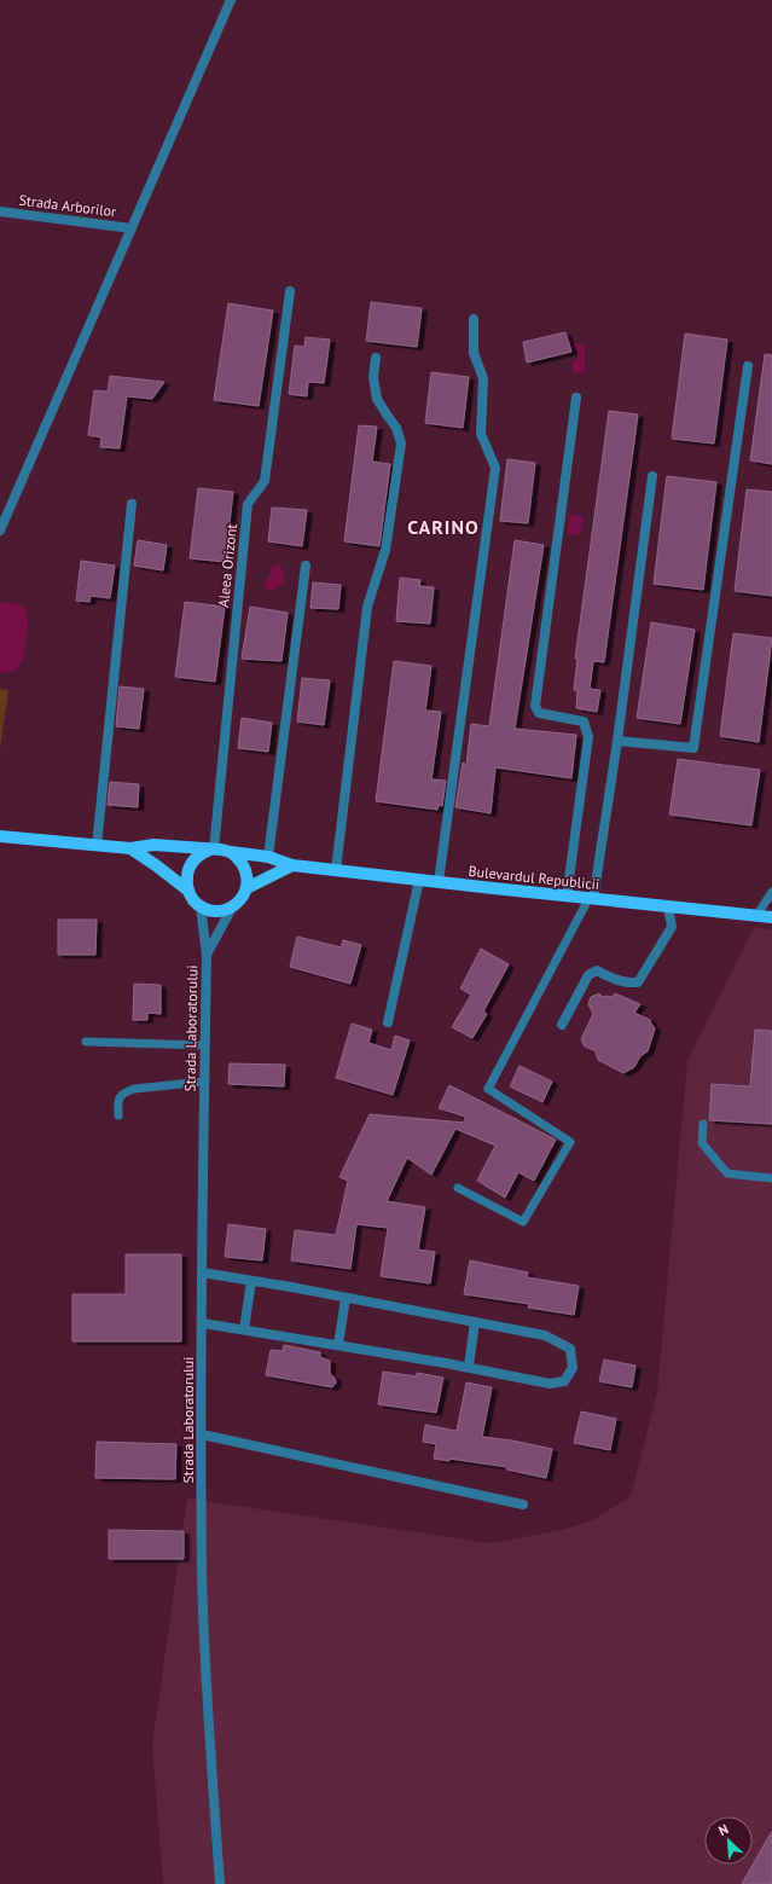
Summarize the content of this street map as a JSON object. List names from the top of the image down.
{
  "streets": {
    "main road": ["Bulevardul Republicii"],
    "street": ["Strada Arborilor", "Aleea Orizont", "Strada Laboratorului"]
  },
  "crossings": [
    ["Aleea Orizont", "Bulevardul Republicii"],
    ["Aleea Orizont", "Strada Laboratorului"],
    ["Bulevardul Republicii", "Strada Laboratorului"]
  ],
  "districts": ["CARINO"],
  "north": "top left"
}
